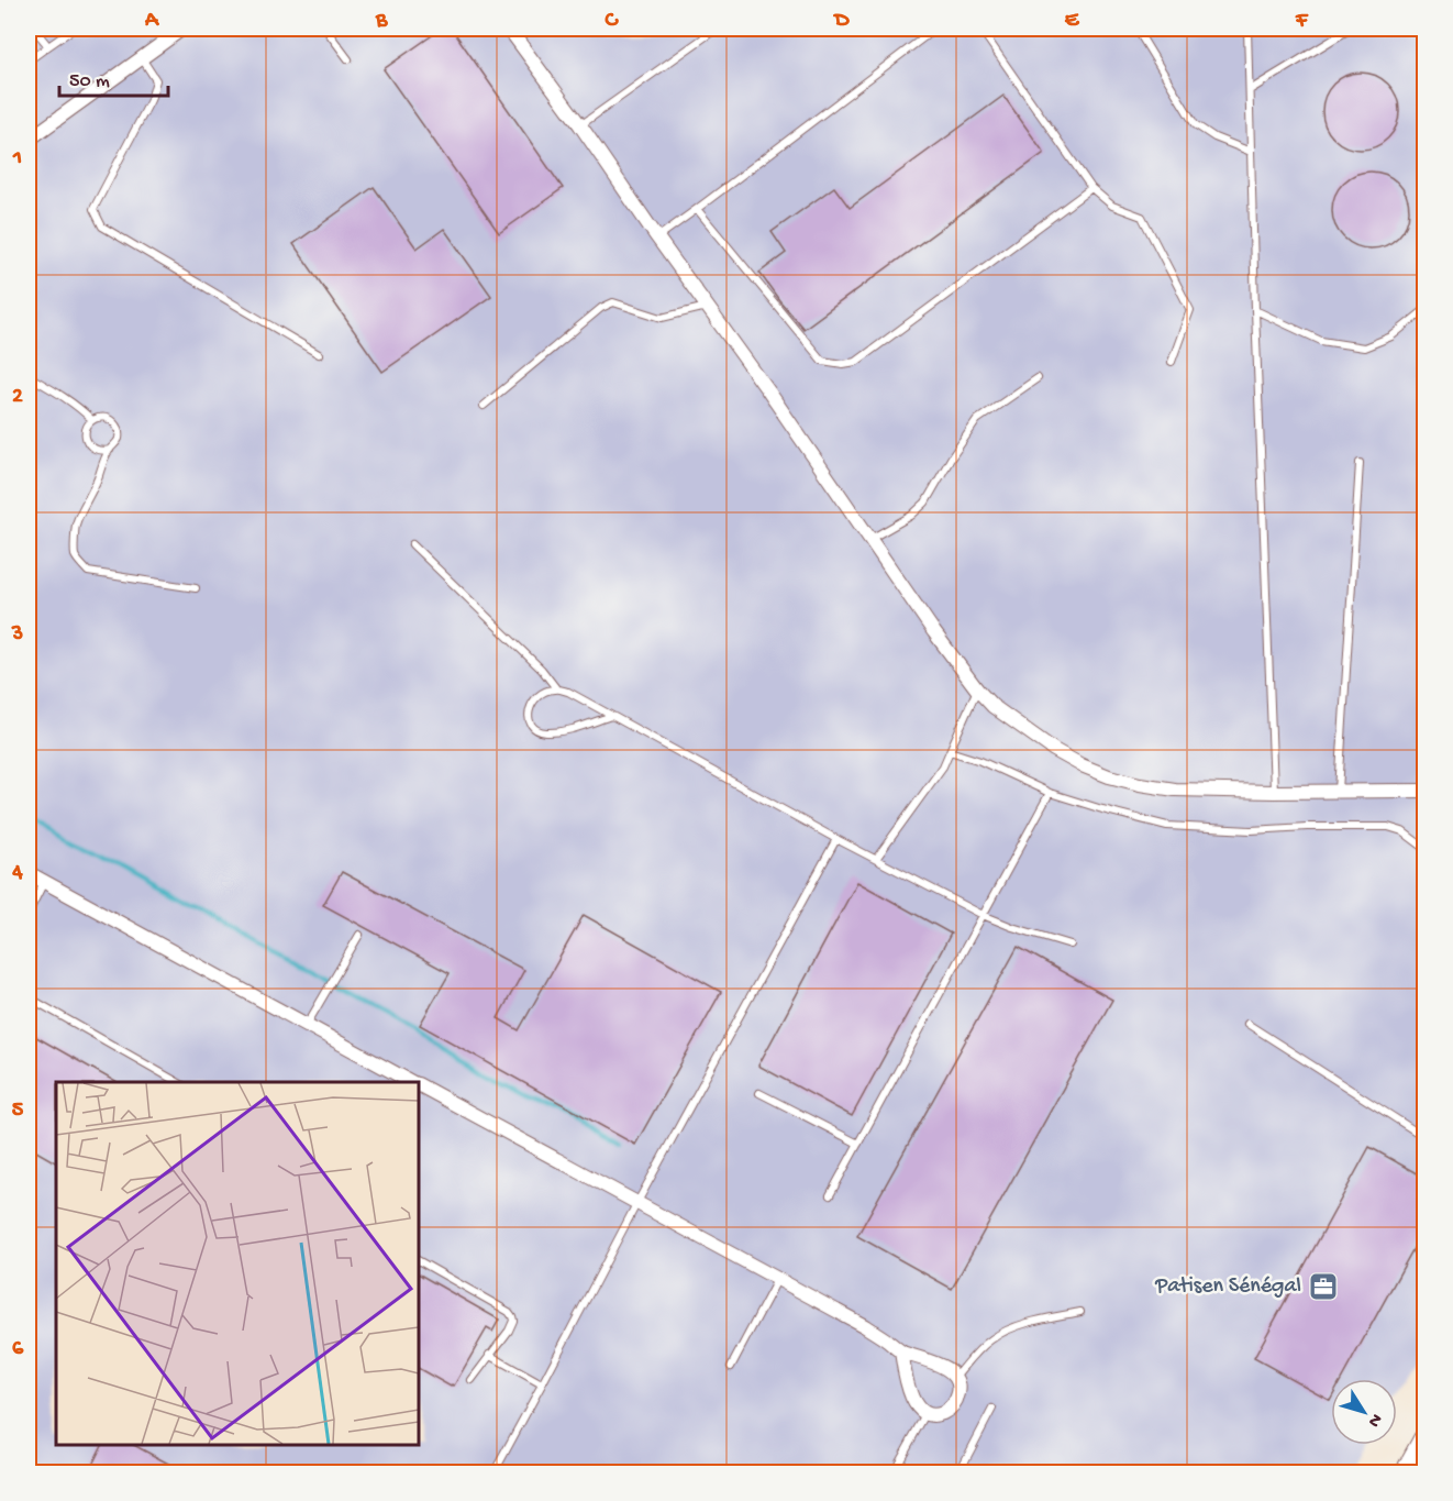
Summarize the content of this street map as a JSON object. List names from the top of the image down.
{
  "places": {
    "office": ["Patisen Sénégal"]
  },
  "scale_bar": "50 m",
  "north": "bottom right",
  "grid": {
    "columns": [
      "A",
      "B",
      "C",
      "D",
      "E",
      "F"
    ],
    "rows": [
      "1",
      "2",
      "3",
      "4",
      "5",
      "6"
    ]
  }
}
